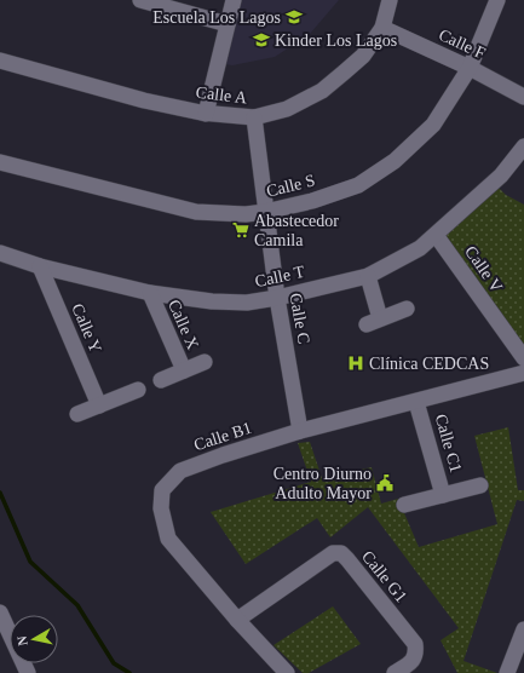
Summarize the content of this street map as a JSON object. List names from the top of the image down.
{
  "streets": {
    "street": [
      "Calle F",
      "Calle A",
      "Calle S",
      "Calle V",
      "Calle T",
      "Calle C",
      "Calle X",
      "Calle Y",
      "Calle B1",
      "Calle C1",
      "Calle G1"
    ]
  },
  "crossings": [
    ["Calle F", "Calle A"],
    ["Calle F", "Calle S"],
    ["Calle A", "Calle C"],
    ["Calle S", "Calle C"],
    ["Calle V", "Calle T"],
    ["Calle T", "Calle C"],
    ["Calle T", "Calle X"],
    ["Calle T", "Calle Y"],
    ["Calle C", "Calle B1"],
    ["Calle B1", "Calle C1"],
    ["Calle B1", "Calle G1"]
  ],
  "places": {
    "school or university": ["Escuela Los Lagos", "Kinder Los Lagos"],
    "supermarket": ["Abastecedor Camila"],
    "hospital": ["Clínica CEDCAS"],
    "public building": ["Centro Diurno Adulto Mayor"]
  },
  "north": "left"
}
